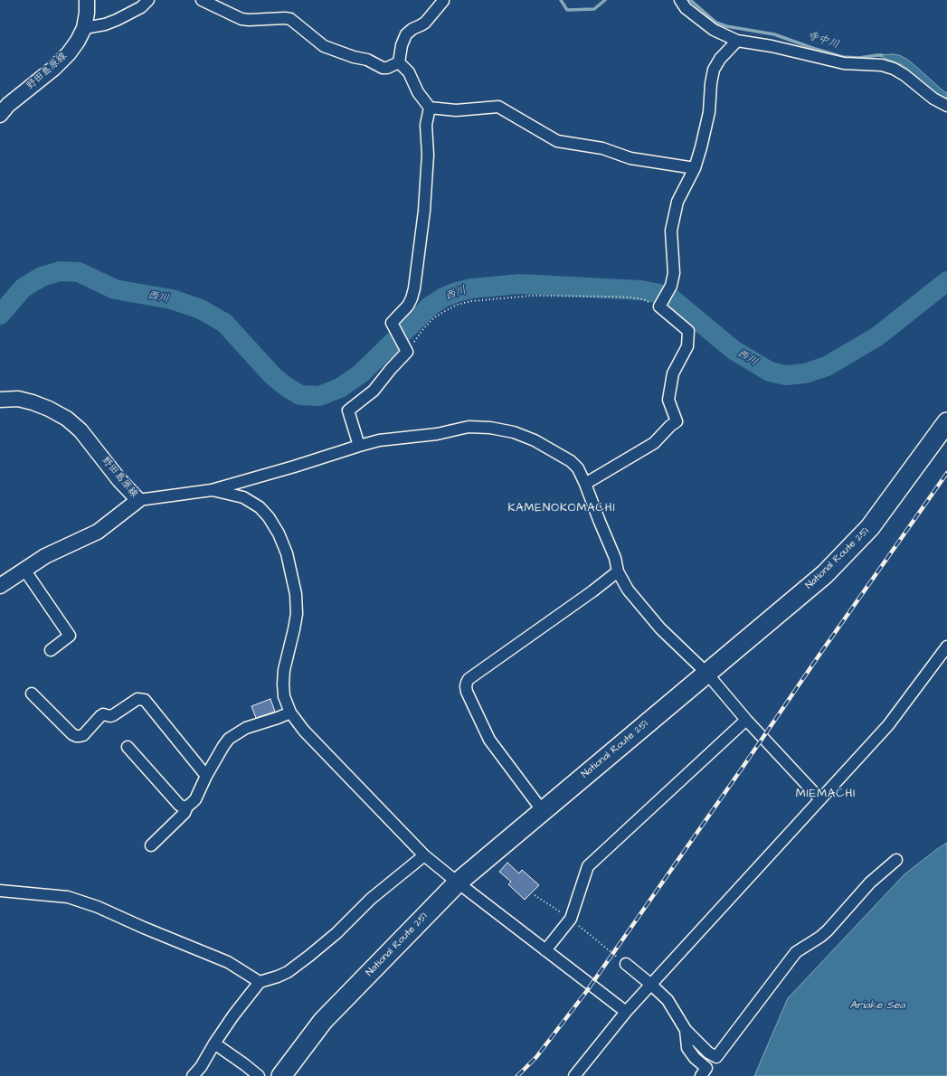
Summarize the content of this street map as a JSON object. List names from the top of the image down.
{
  "streets": {
    "highway": ["National Route 251"],
    "main road": ["野田島原線"]
  },
  "districts": ["KAMENOKOMACHI", "MIEMACHI"],
  "water": ["寺中川", "西川", "Ariake Sea"]
}
